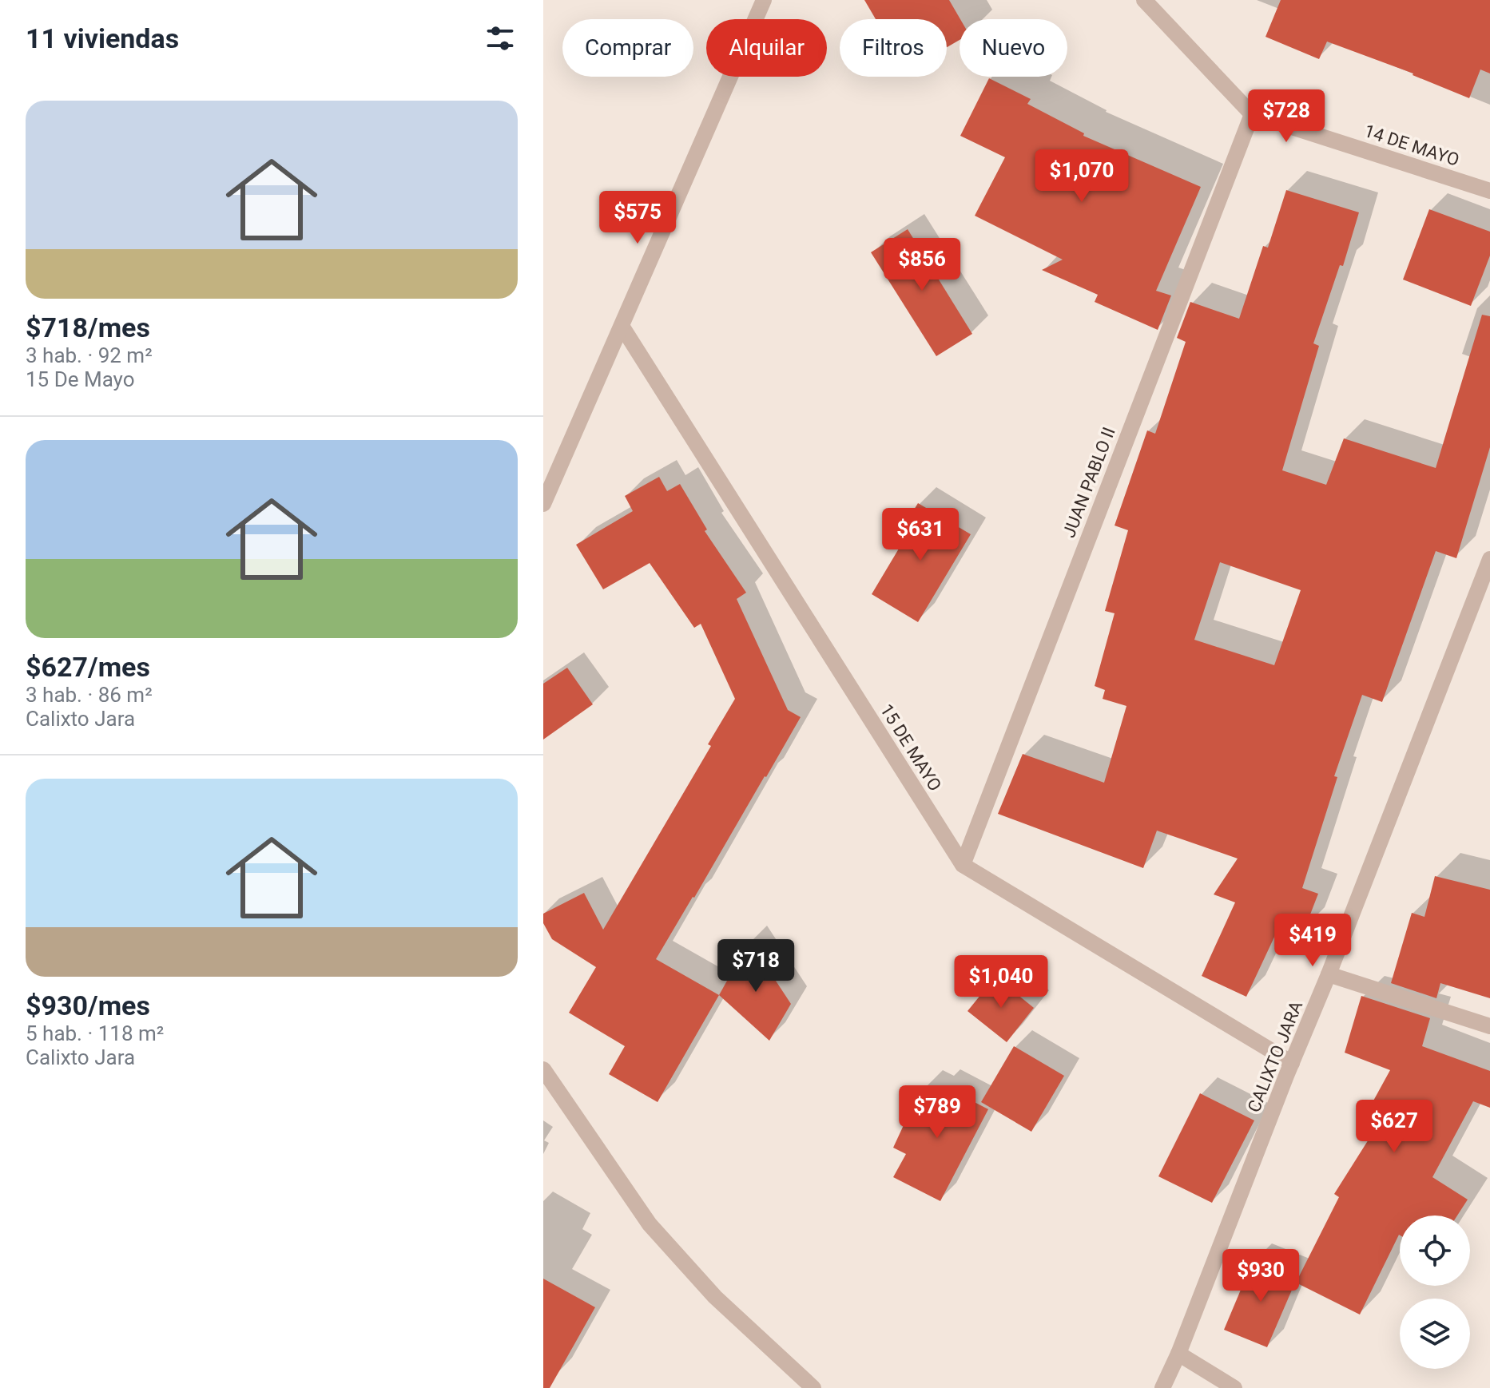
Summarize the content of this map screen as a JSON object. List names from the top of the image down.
{
  "streets": {
    "street": [
      "14 DE MAYO",
      "JUAN PABLO II",
      "15 DE MAYO",
      "CALIXTO JARA"
    ]
  },
  "crossings": [
    ["14 DE MAYO", "JUAN PABLO II"],
    ["JUAN PABLO II", "15 DE MAYO"],
    ["15 DE MAYO", "CALIXTO JARA"]
  ],
  "page": {
    "heading": "11 viviendas",
    "chip": [
      "Comprar",
      "Alquilar",
      "Filtros",
      "Nuevo"
    ],
    "list": [
      {
        "name": "$718/mes",
        "note": "3 hab. · 92 m² · 15 De Mayo"
      },
      {
        "name": "$627/mes",
        "note": "3 hab. · 86 m² · Calixto Jara"
      },
      {
        "name": "$930/mes",
        "note": "5 hab. · 118 m² · Calixto Jara"
      }
    ],
    "price": [
      "$728",
      "$1,070",
      "$575",
      "$856",
      "$631",
      "$419",
      "$718",
      "$1,040",
      "$789",
      "$627",
      "$930"
    ]
  }
}
